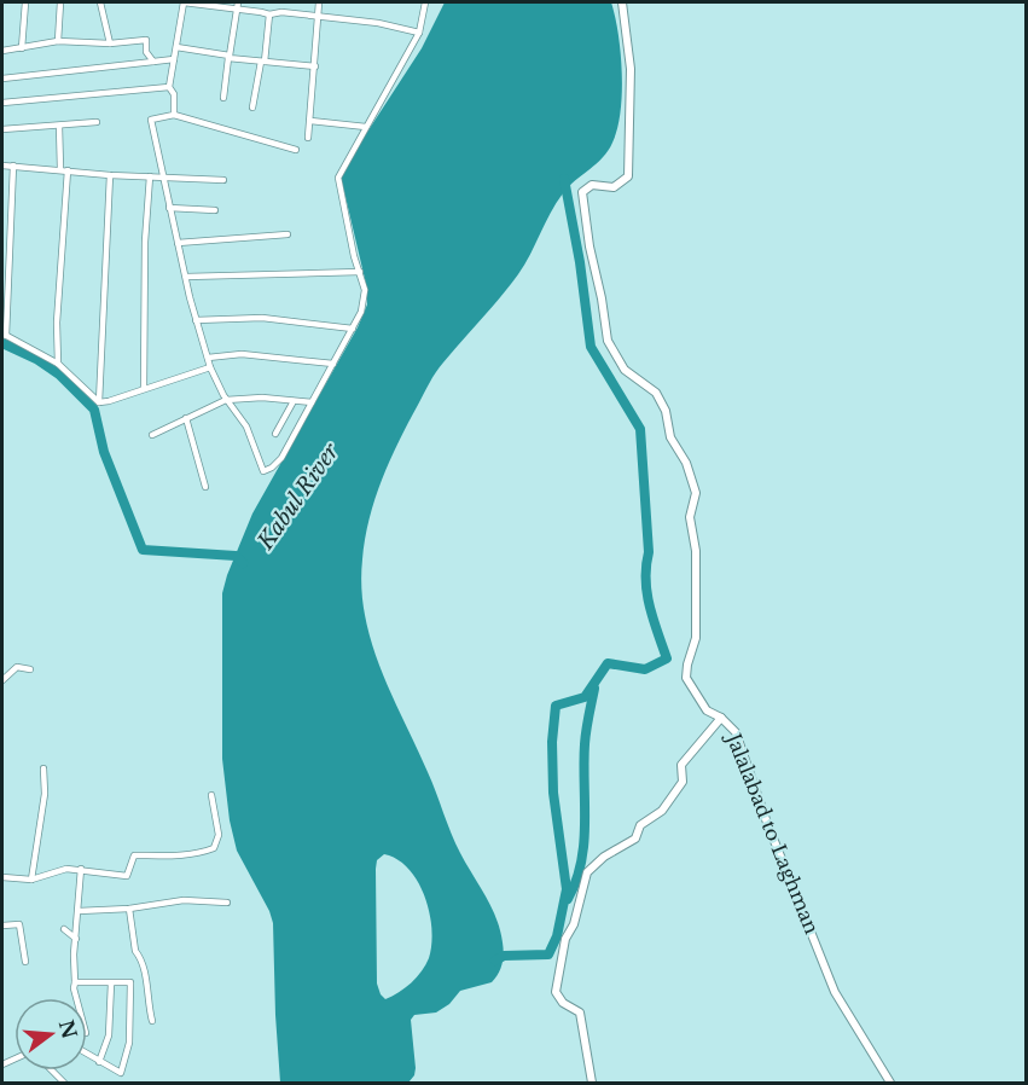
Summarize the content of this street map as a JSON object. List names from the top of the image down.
{
  "streets": {
    "street": ["Jalalabad to Laghman"]
  },
  "water": ["Kabul River"],
  "north": "right"
}
